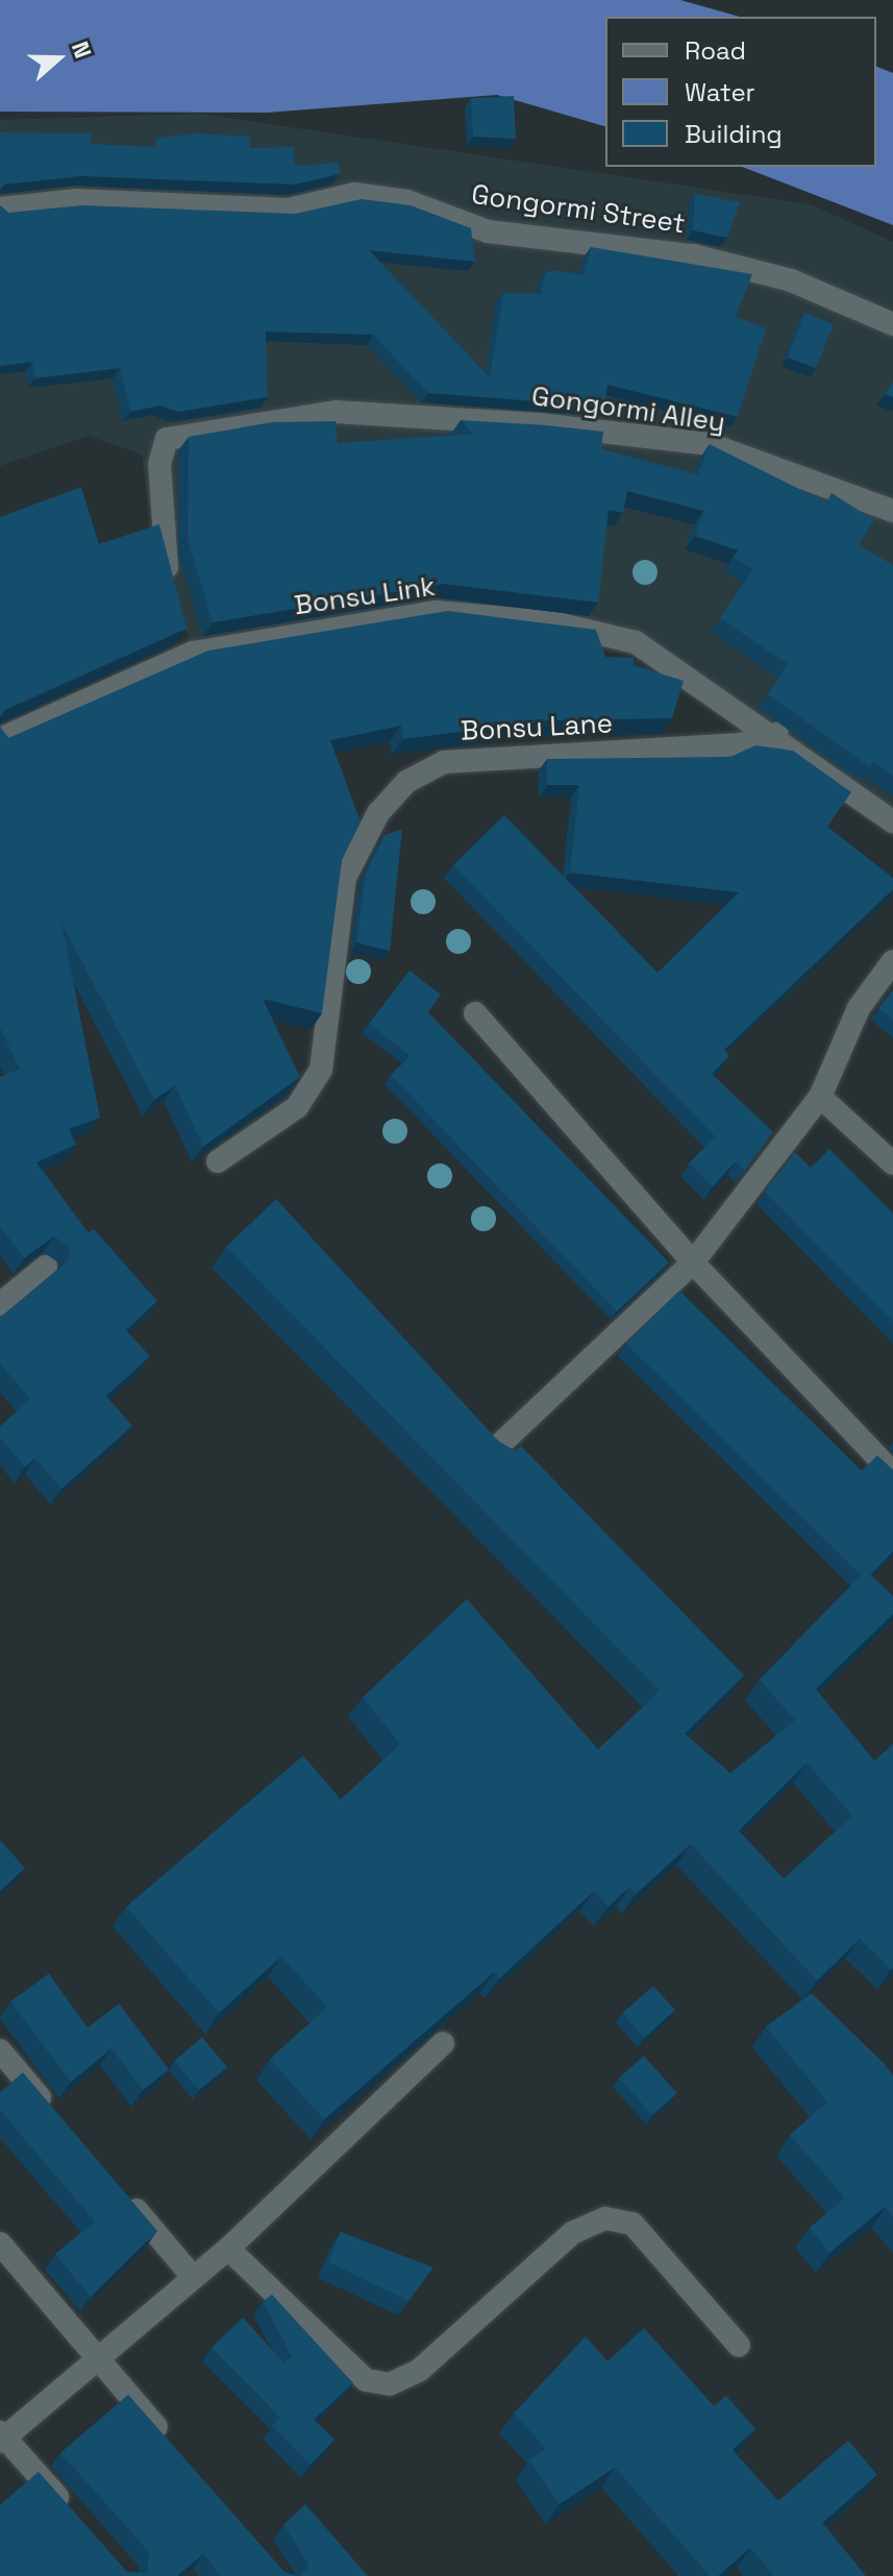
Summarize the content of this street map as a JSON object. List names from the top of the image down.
{
  "streets": {
    "street": [
      "Gongormi Street",
      "Gongormi Alley",
      "Bonsu Link",
      "Bonsu Lane"
    ]
  },
  "crossings": [
    ["Bonsu Link", "Bonsu Lane"]
  ],
  "legend": ["Road", "Water", "Building"],
  "north": "right"
}
